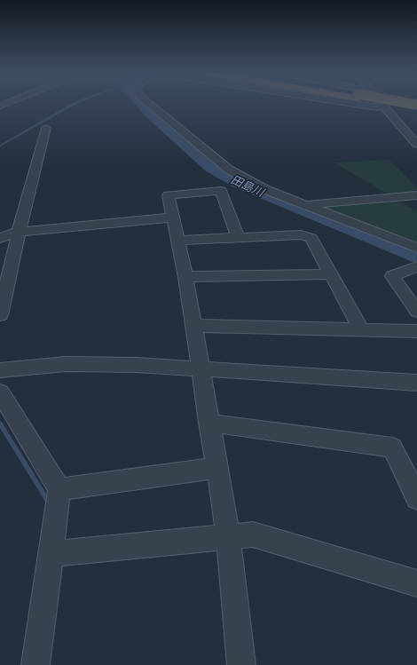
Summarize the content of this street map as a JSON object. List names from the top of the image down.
{
  "water": ["田島川"]
}
